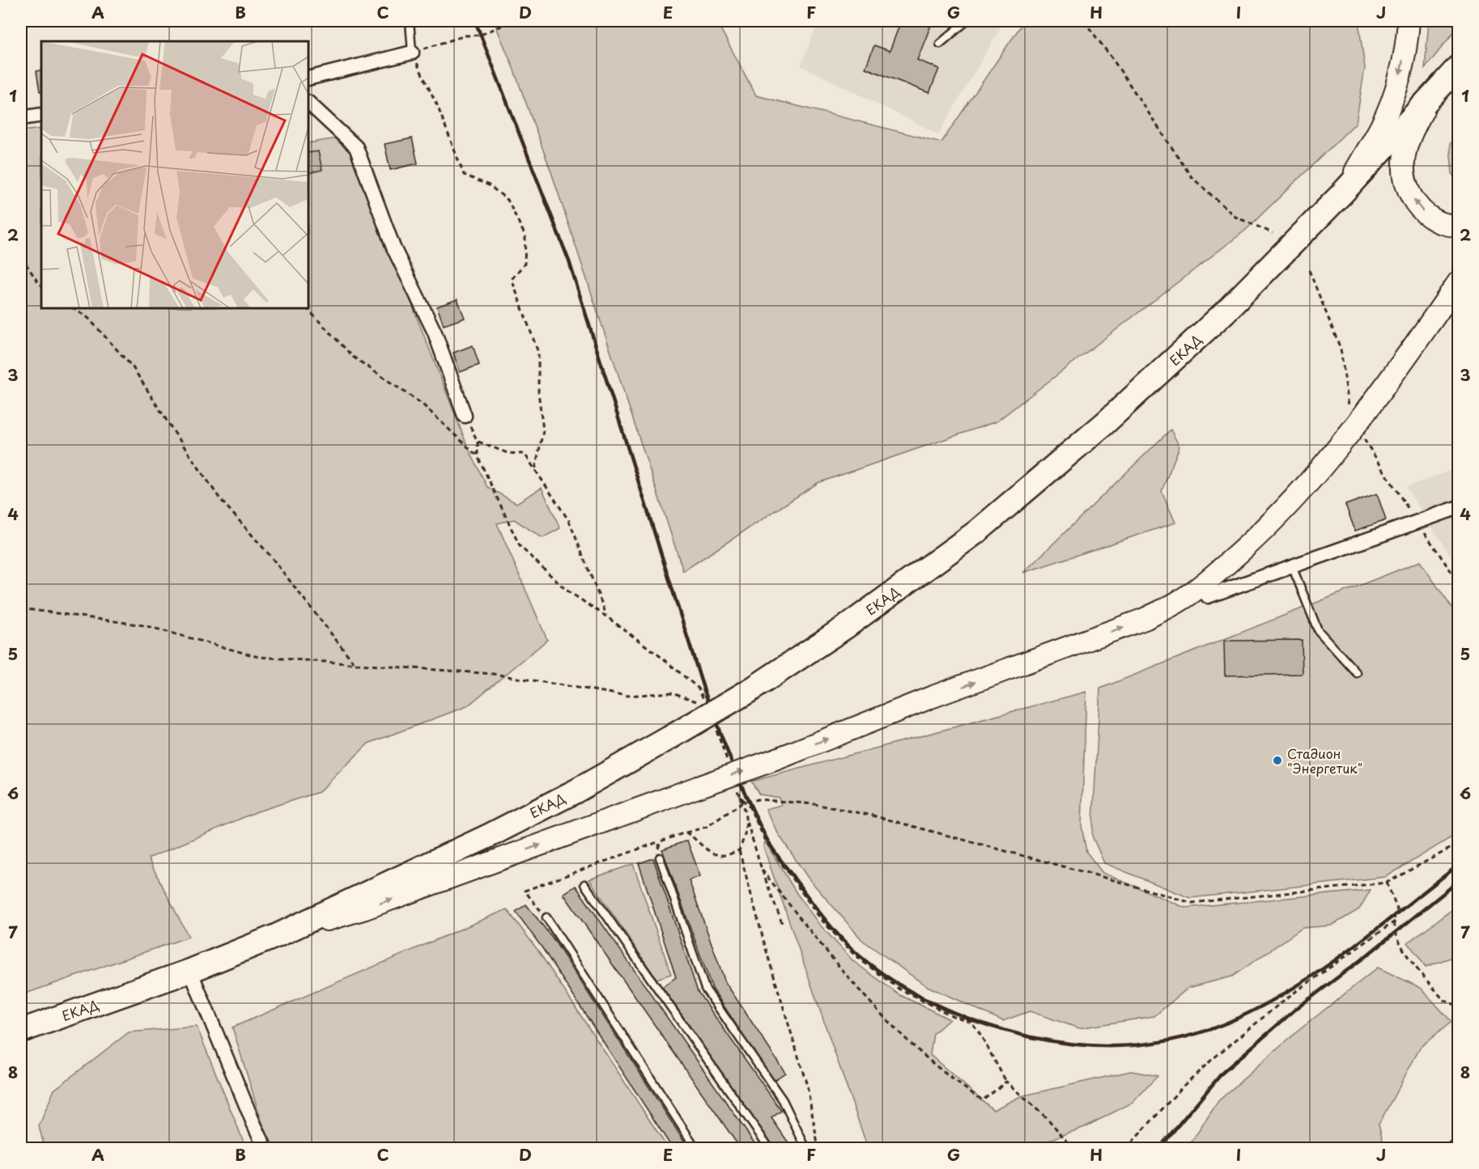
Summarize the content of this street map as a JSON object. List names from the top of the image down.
{
  "streets": {
    "highway": ["ЕКАД"]
  },
  "places": ["Стадион \"Энергетик\""],
  "grid": {
    "columns": [
      "A",
      "B",
      "C",
      "D",
      "E",
      "F",
      "G",
      "H",
      "I",
      "J"
    ],
    "rows": [
      "1",
      "2",
      "3",
      "4",
      "5",
      "6",
      "7",
      "8"
    ]
  }
}
